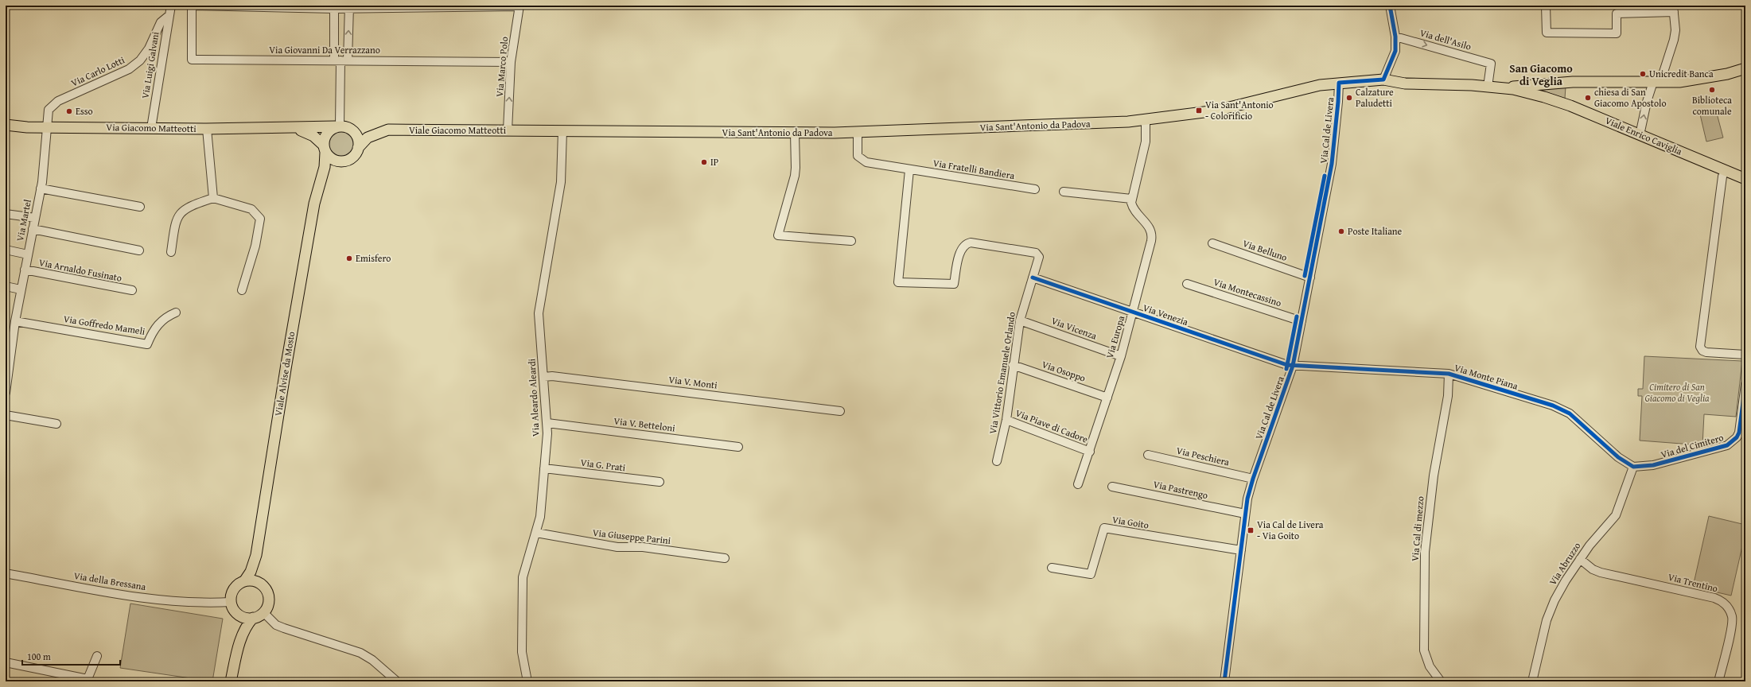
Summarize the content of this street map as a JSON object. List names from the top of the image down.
{
  "streets": {
    "main road": [
      "Via Sant'Antonio da Padova",
      "Via Giacomo Matteotti",
      "Viale Giacomo Matteotti",
      "Viale Enrico Caviglia",
      "Viale Alvise da Mosto"
    ],
    "street": [
      "Via dell'Asilo",
      "Via Giovanni Da Verrazzano",
      "Via Luigi Galvani",
      "Via Marco Polo",
      "Via Carlo Lotti",
      "Via Cal de Livera",
      "Via Fratelli Bandiera",
      "Via Martel",
      "Via Belluno",
      "Via Arnaldo Fusinato",
      "Via Montecassino",
      "Via Venezia",
      "Via Goffredo Mameli",
      "Via Vicenza",
      "Via Europa",
      "Via Osoppo",
      "Via Vittorio Emanuele Orlando",
      "Via Monte Piana",
      "Via V. Monti",
      "Via Aleardo Aleardi",
      "Via V. Betteloni",
      "Via Piave di Cadore",
      "Via del Cimitero",
      "Via Peschiera",
      "Via G. Prati",
      "Via Pastrengo",
      "Via Goito",
      "Via Cal di mezzo",
      "Via Giuseppe Parini",
      "Via Abruzzo",
      "Via della Bressana",
      "Via Trentino"
    ]
  },
  "crossings": [
    ["Via dell'Asilo", "Via Sant'Antonio da Padova"],
    ["Via Giovanni Da Verrazzano", "Via Marco Polo"],
    ["Via Luigi Galvani", "Via Carlo Lotti"],
    ["Via Luigi Galvani", "Via Giacomo Matteotti"],
    ["Via Marco Polo", "Viale Giacomo Matteotti"],
    ["Via Carlo Lotti", "Via Giacomo Matteotti"],
    ["Via Carlo Lotti", "Via Martel"],
    ["Via Sant'Antonio da Padova", "Viale Giacomo Matteotti"],
    ["Via Sant'Antonio da Padova", "Via Cal de Livera"],
    ["Via Sant'Antonio da Padova", "Viale Enrico Caviglia"],
    ["Via Sant'Antonio da Padova", "Via Fratelli Bandiera"],
    ["Via Sant'Antonio da Padova", "Via Aleardo Aleardi"],
    ["Via Giacomo Matteotti", "Viale Giacomo Matteotti"],
    ["Via Giacomo Matteotti", "Via Martel"],
    ["Via Giacomo Matteotti", "Viale Alvise da Mosto"],
    ["Viale Giacomo Matteotti", "Viale Alvise da Mosto"],
    ["Viale Giacomo Matteotti", "Via Aleardo Aleardi"],
    ["Via Cal de Livera", "Via Belluno"],
    ["Via Cal de Livera", "Via Montecassino"],
    ["Via Cal de Livera", "Via Venezia"],
    ["Via Cal de Livera", "Via Monte Piana"],
    ["Via Cal de Livera", "Via Peschiera"],
    ["Via Cal de Livera", "Via Pastrengo"],
    ["Via Cal de Livera", "Via Goito"],
    ["Via Fratelli Bandiera", "Via Vittorio Emanuele Orlando"],
    ["Via Martel", "Via Arnaldo Fusinato"],
    ["Via Martel", "Via Goffredo Mameli"],
    ["Via Venezia", "Via Europa"],
    ["Via Venezia", "Via Vittorio Emanuele Orlando"],
    ["Via Venezia", "Via Monte Piana"],
    ["Via Vicenza", "Via Europa"],
    ["Via Vicenza", "Via Vittorio Emanuele Orlando"],
    ["Via Europa", "Via Osoppo"],
    ["Via Europa", "Via Piave di Cadore"],
    ["Via Osoppo", "Via Vittorio Emanuele Orlando"],
    ["Via Vittorio Emanuele Orlando", "Via Piave di Cadore"],
    ["Viale Alvise da Mosto", "Via della Bressana"],
    ["Via Monte Piana", "Via del Cimitero"],
    ["Via Monte Piana", "Via Cal di mezzo"],
    ["Via Monte Piana", "Via Abruzzo"],
    ["Via V. Monti", "Via Aleardo Aleardi"],
    ["Via Aleardo Aleardi", "Via V. Betteloni"],
    ["Via Aleardo Aleardi", "Via G. Prati"],
    ["Via Aleardo Aleardi", "Via Giuseppe Parini"],
    ["Via del Cimitero", "Via Abruzzo"],
    ["Via Abruzzo", "Via Trentino"]
  ],
  "one_way": ["Via dell'Asilo", "Via Marco Polo"],
  "districts": ["San Giacomo di Veglia"],
  "parks": ["Cimitero di San Giacomo di Veglia"],
  "places": {
    "other": [
      "Unicredit Banca",
      "Biblioteca comunale",
      "Calzature Paludetti",
      "chiesa di San Giacomo Apostolo",
      "Esso",
      "IP",
      "Poste Italiane",
      "Emisfero"
    ],
    "transit": ["Via Sant'Antonio - Colorificio", "Via Cal de Livera - Via Goito"]
  },
  "scale_bar": "100 m"
}
